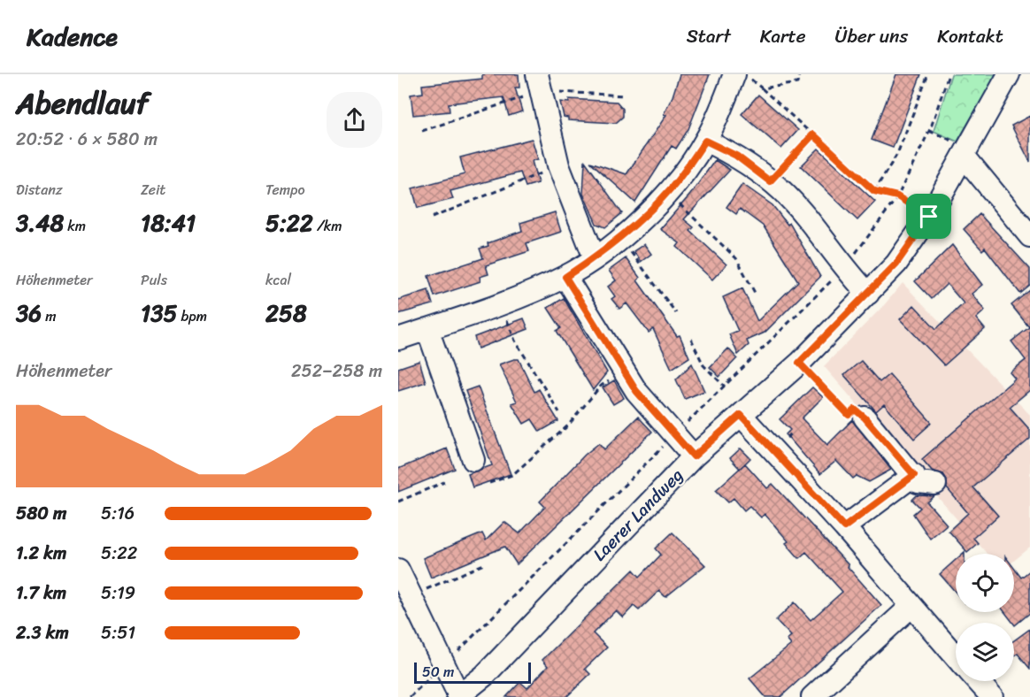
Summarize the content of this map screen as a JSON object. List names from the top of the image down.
{
  "streets": {
    "street": ["Laerer Landweg"]
  },
  "scale_bar": "50 m",
  "page": {
    "header": "Kadence",
    "nav": [
      "Start",
      "Karte",
      "Über uns",
      "Kontakt"
    ],
    "heading": ["Abendlauf", "20:52 · 6 × 580 m"],
    "stats": [
      ["Distanz", "3.48 km"],
      ["Zeit", "18:41"],
      ["Tempo", "5:22 /km"],
      ["Höhenmeter", "36 m"],
      ["Puls", "135 bpm"],
      ["kcal", "258"]
    ],
    "chart": ["Höhenmeter", "252–258 m"],
    "list": [
      {
        "name": "580 m",
        "note": "5:16"
      },
      {
        "name": "1.2 km",
        "note": "5:22"
      },
      {
        "name": "1.7 km",
        "note": "5:19"
      },
      {
        "name": "2.3 km",
        "note": "5:51"
      }
    ],
    "scale": "50 m"
  }
}
